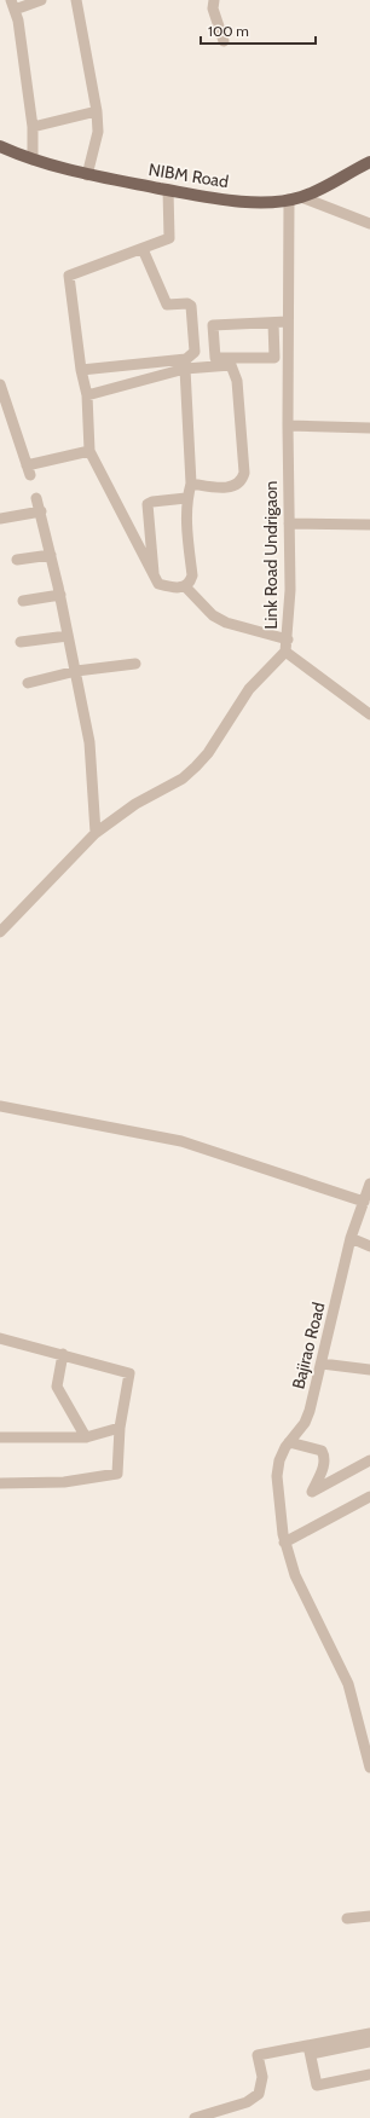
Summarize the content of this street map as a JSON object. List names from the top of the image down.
{
  "streets": {
    "main road": ["NIBM Road"],
    "street": ["Link Road Undrigaon", "Bajirao Road"]
  },
  "crossings": [
    ["NIBM Road", "Link Road Undrigaon"]
  ],
  "scale_bar": "100 m"
}
